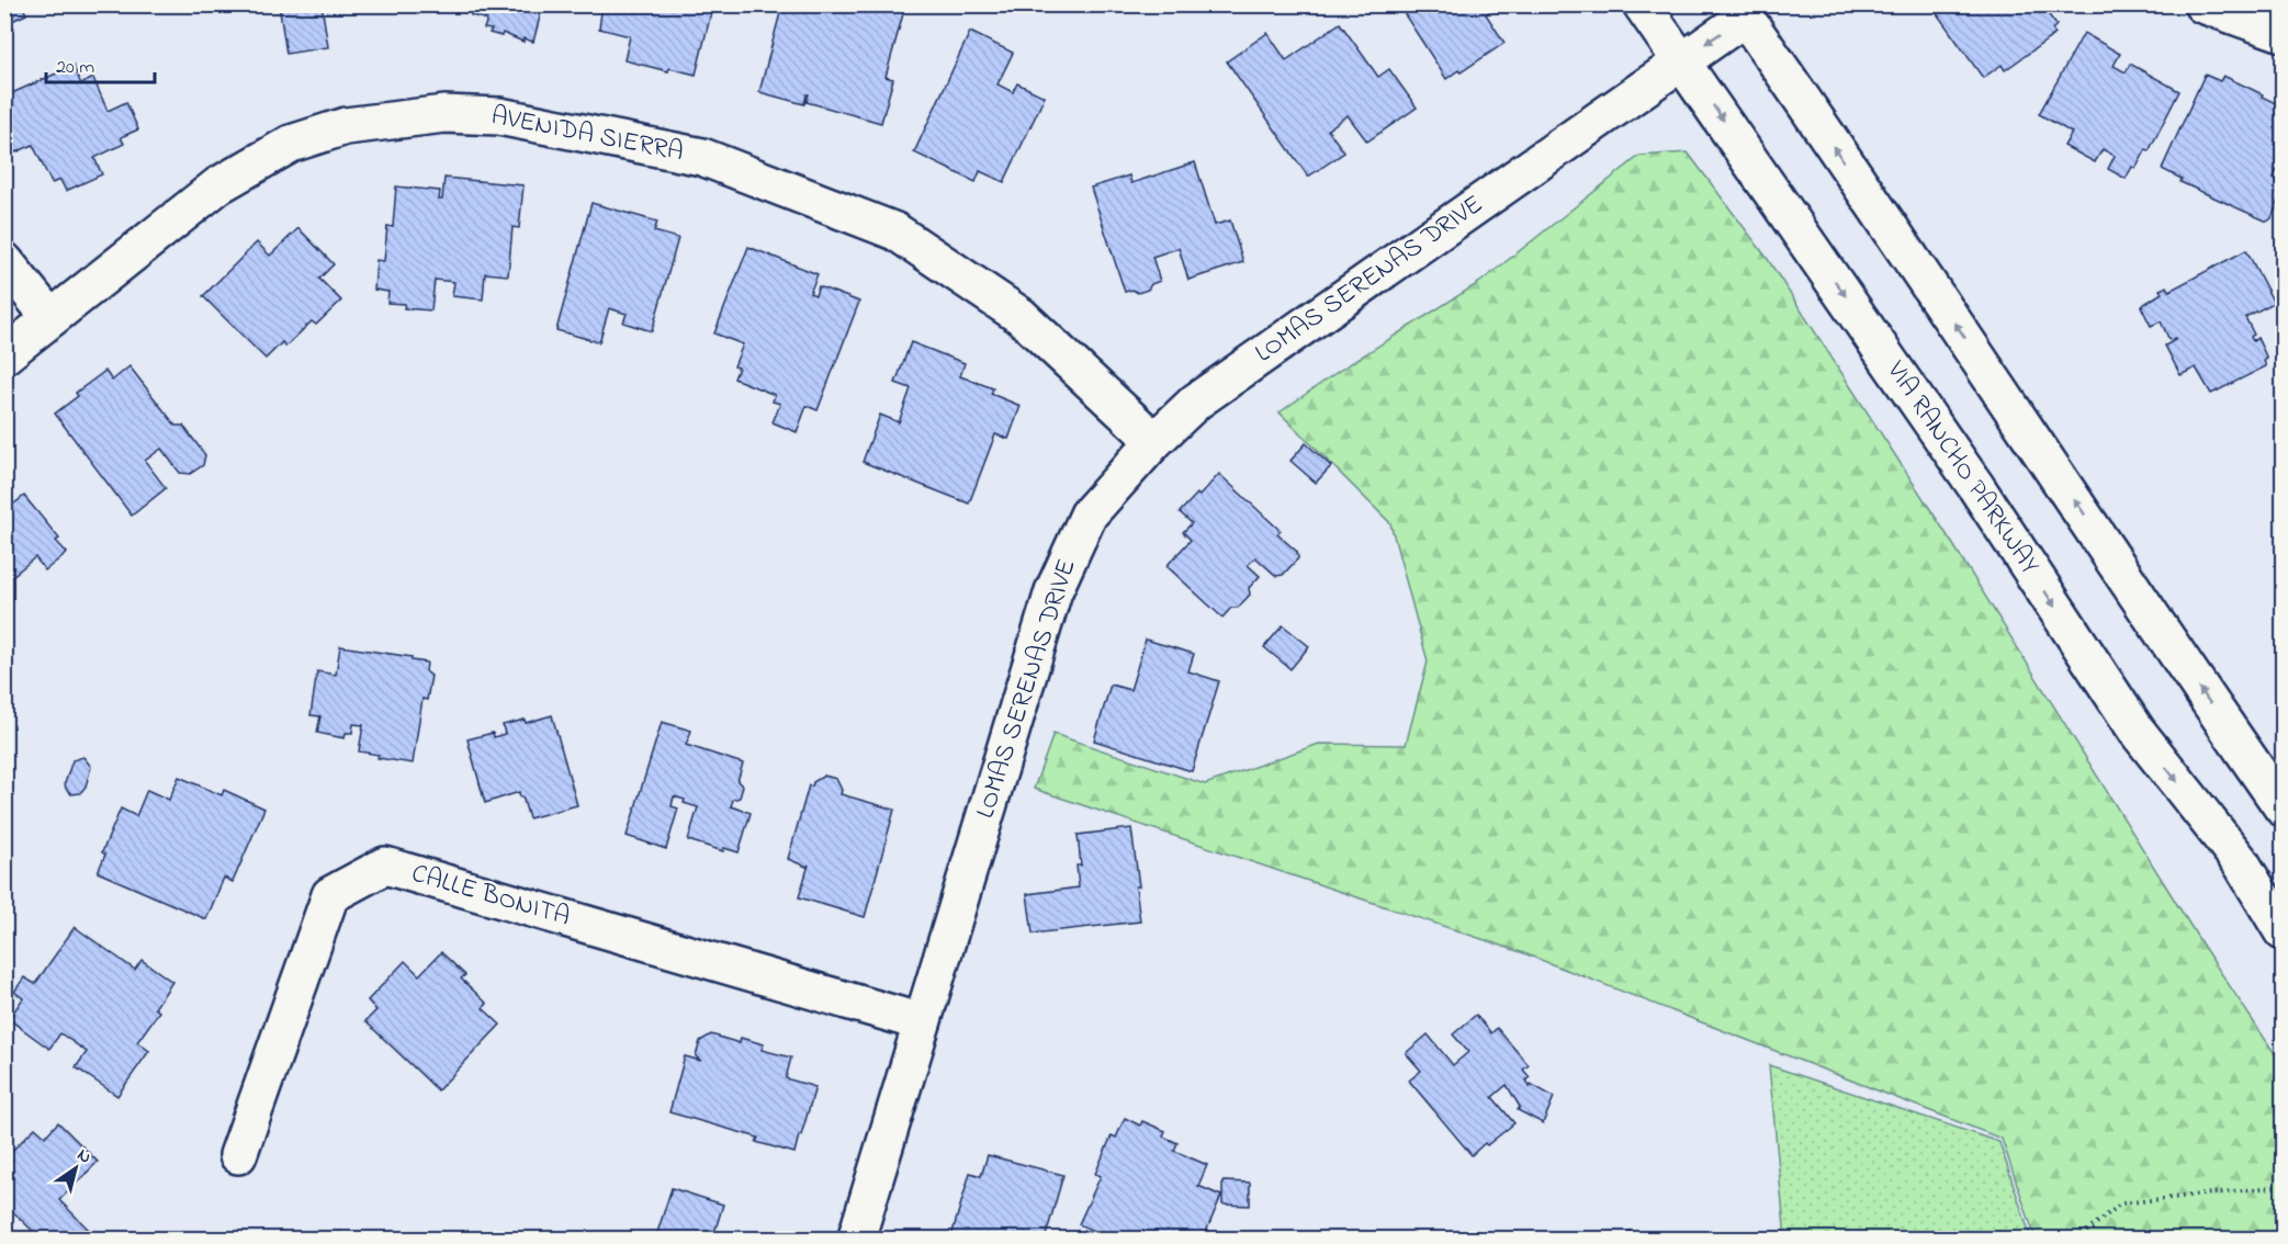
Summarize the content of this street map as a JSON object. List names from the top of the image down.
{
  "streets": {
    "street": [
      "AVENIDA SIERRA",
      "LOMAS SERENAS DRIVE",
      "VIA RANCHO PARKWAY",
      "CALLE BONITA"
    ]
  },
  "crossings": [
    ["AVENIDA SIERRA", "LOMAS SERENAS DRIVE"],
    ["LOMAS SERENAS DRIVE", "VIA RANCHO PARKWAY"],
    ["LOMAS SERENAS DRIVE", "CALLE BONITA"]
  ],
  "scale_bar": "20 m",
  "north": "top right"
}
